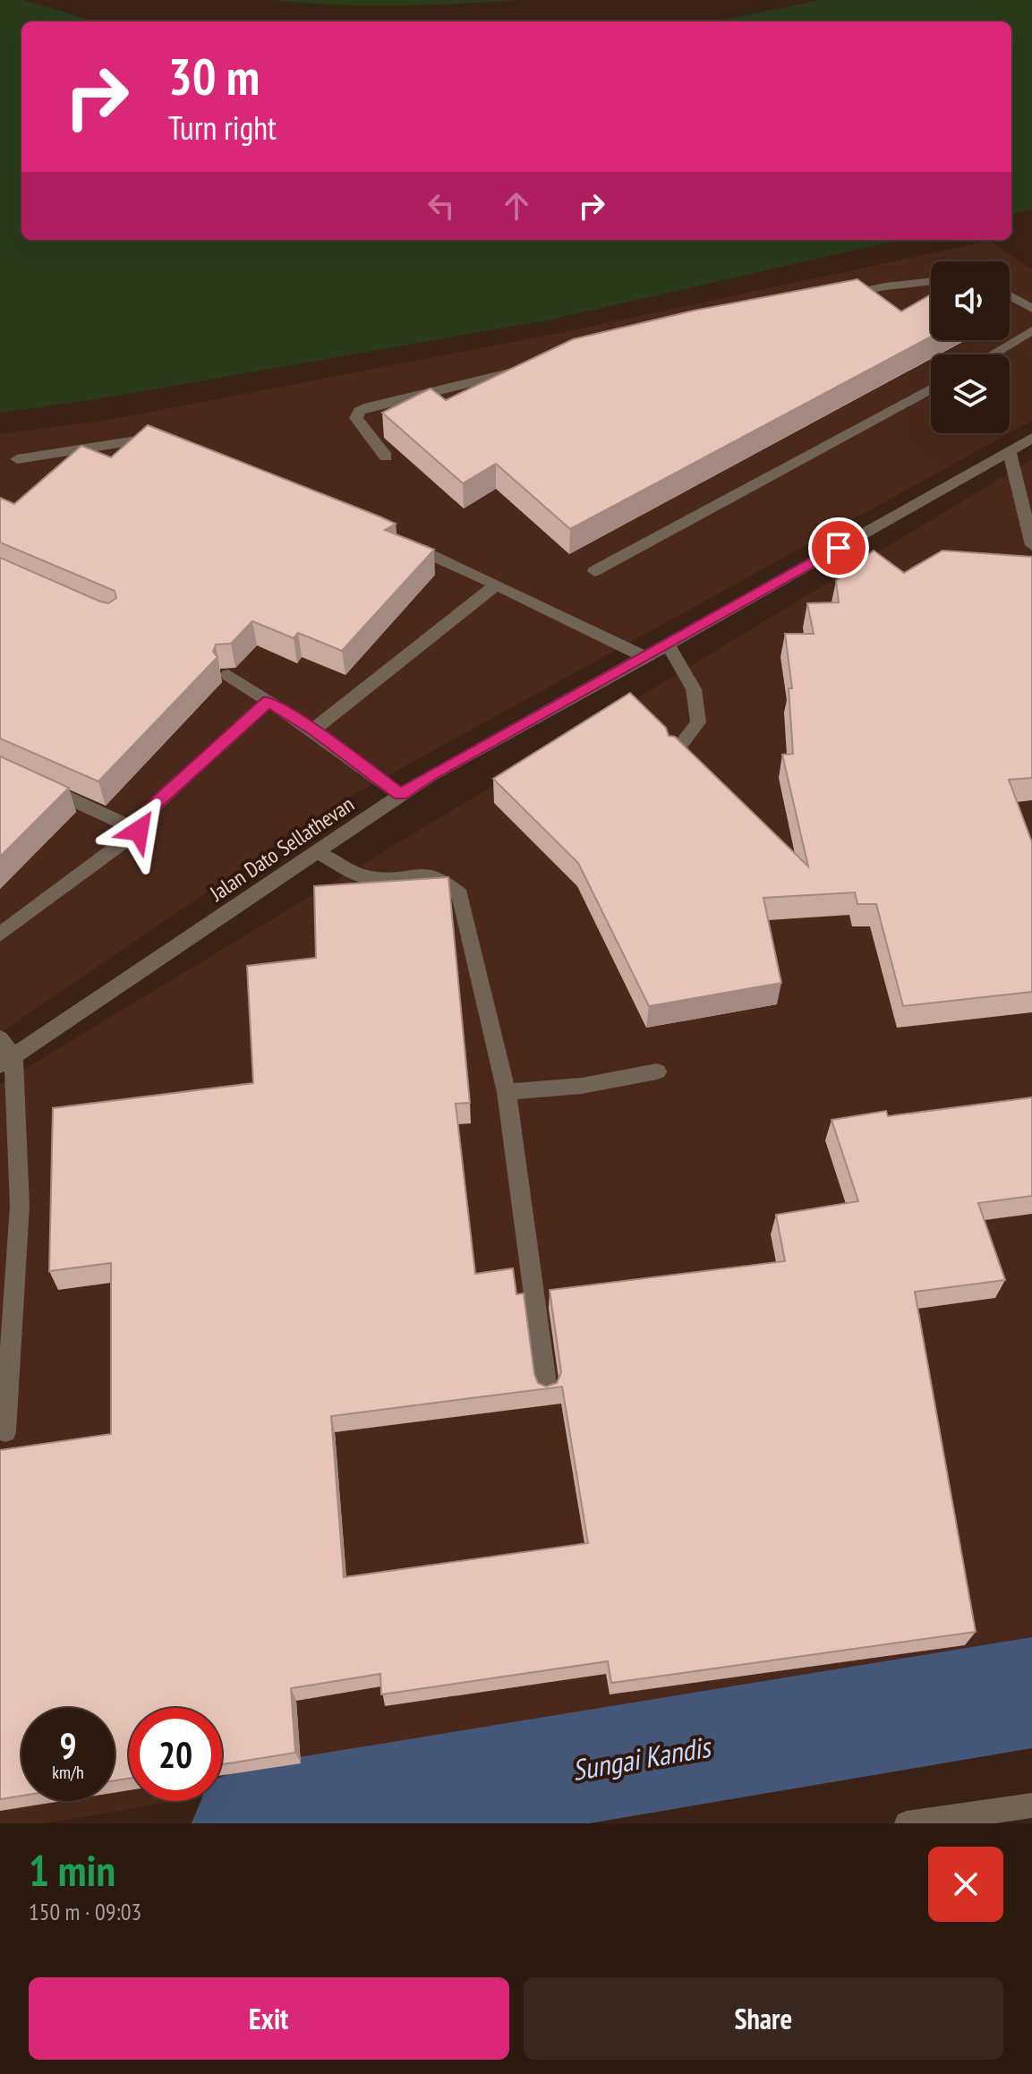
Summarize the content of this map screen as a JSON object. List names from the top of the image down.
{
  "streets": {
    "street": ["Jalan Dato Sellathevan"]
  },
  "water": ["Sungai Kandis"],
  "page": {
    "turn": ["30 m", "Turn right"],
    "speed": "9 km/h",
    "limit": "20",
    "heading": ["1 min", "150 m · 09:03"],
    "buttons": ["Exit", "Share"]
  }
}
